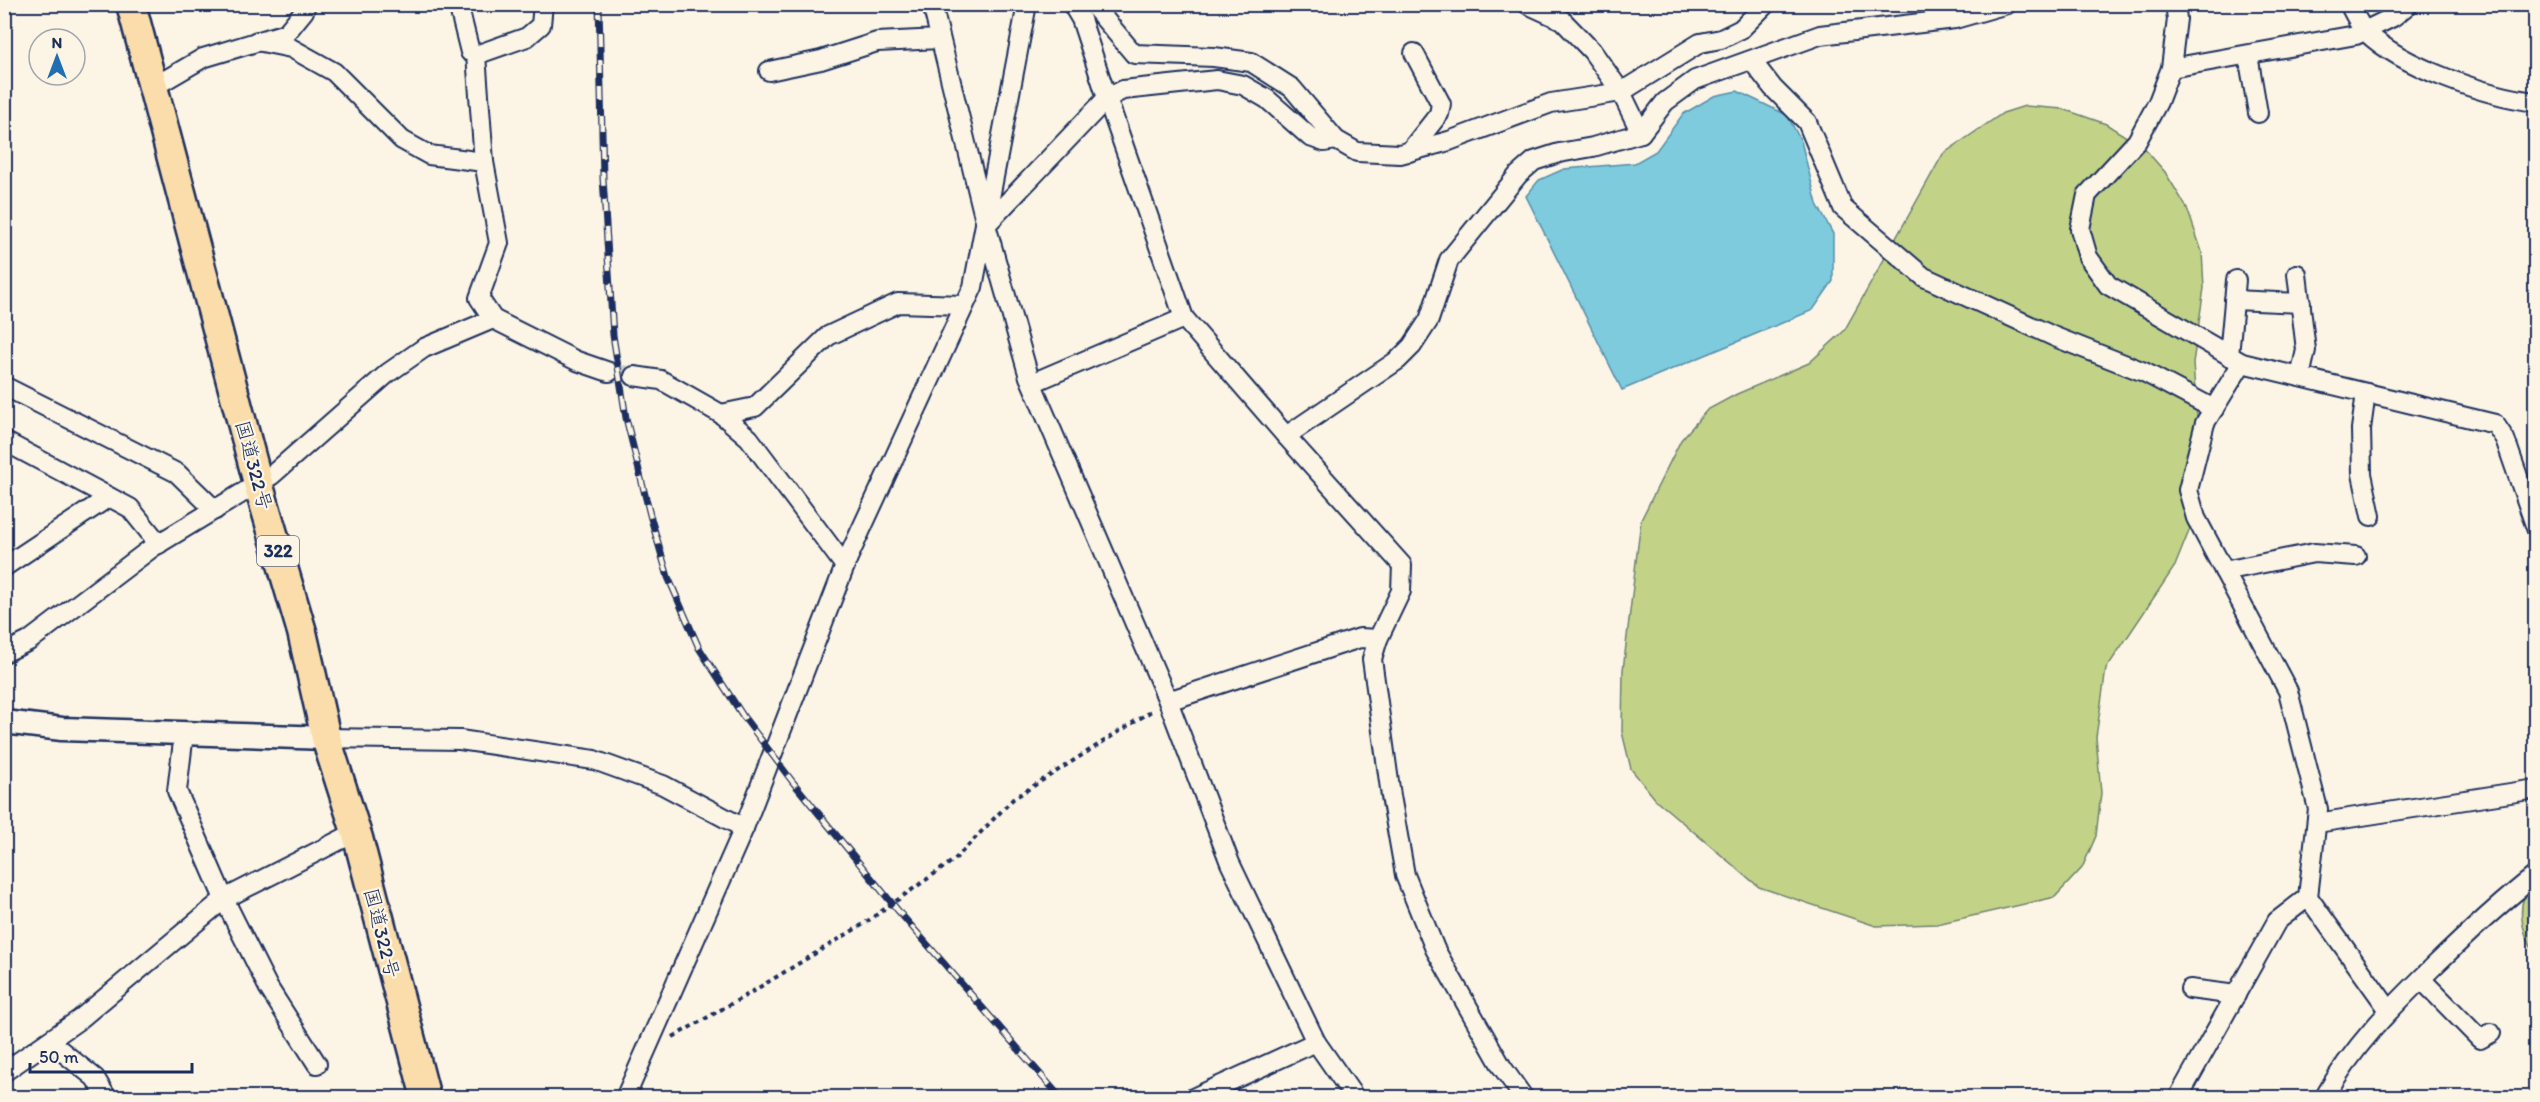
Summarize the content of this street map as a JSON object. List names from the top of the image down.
{
  "streets": {
    "highway": ["国道322号", "322"]
  },
  "scale_bar": "50 m",
  "north": "top"
}
